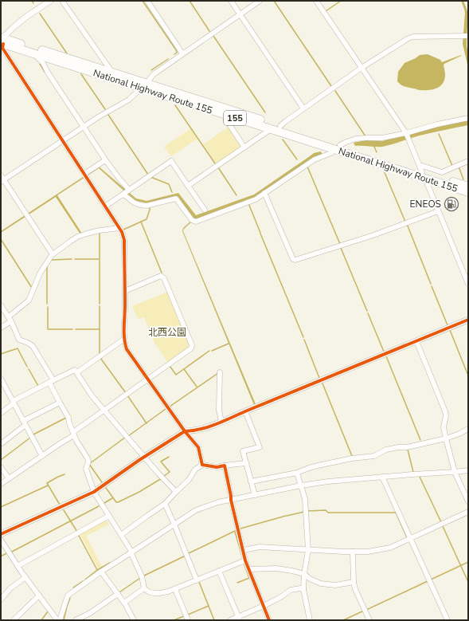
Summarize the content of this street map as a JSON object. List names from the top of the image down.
{
  "streets": {
    "highway": ["National Highway Route 155", "155"]
  },
  "parks": ["北西公園"],
  "places": {
    "fuel station": ["ENEOS"]
  }
}
